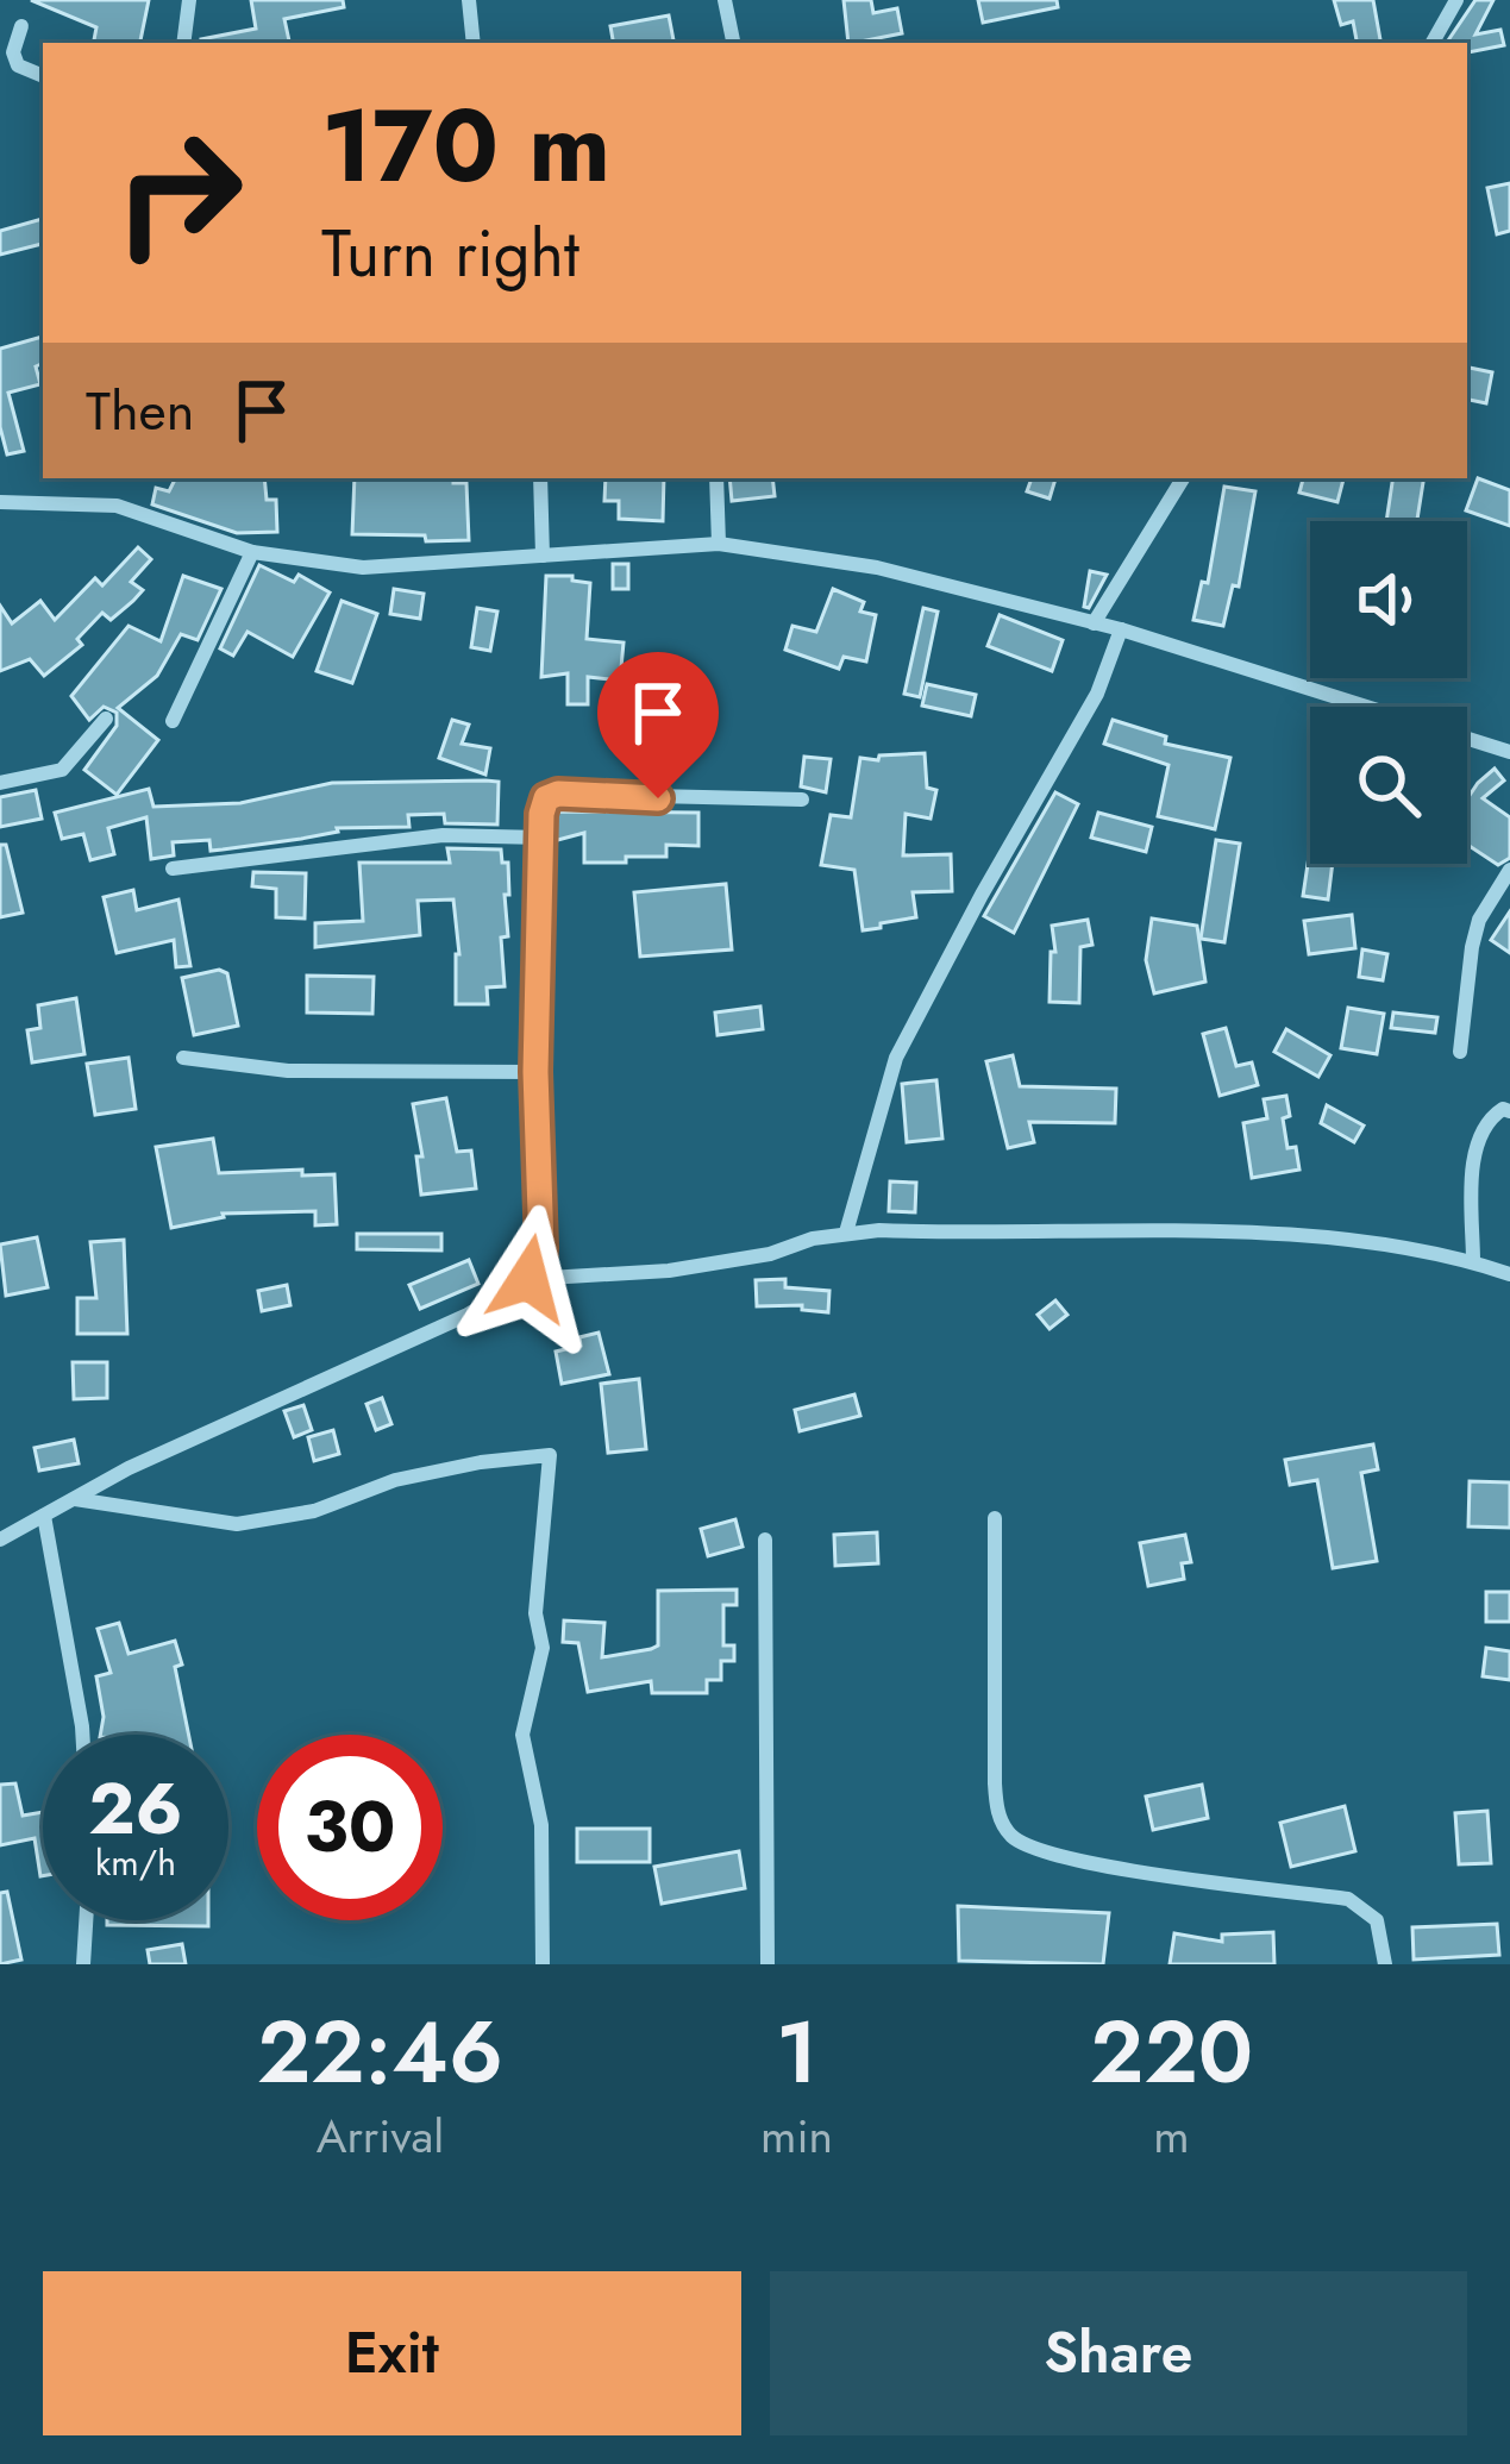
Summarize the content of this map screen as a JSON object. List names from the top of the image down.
{
  "page": {
    "turn": ["170 m", "Turn right"],
    "then": "Then",
    "speed": "26 km/h",
    "limit": "30",
    "eta": [
      "22:46",
      "Arrival",
      "1",
      "min",
      "220",
      "m"
    ],
    "buttons": ["Exit", "Share"]
  }
}
